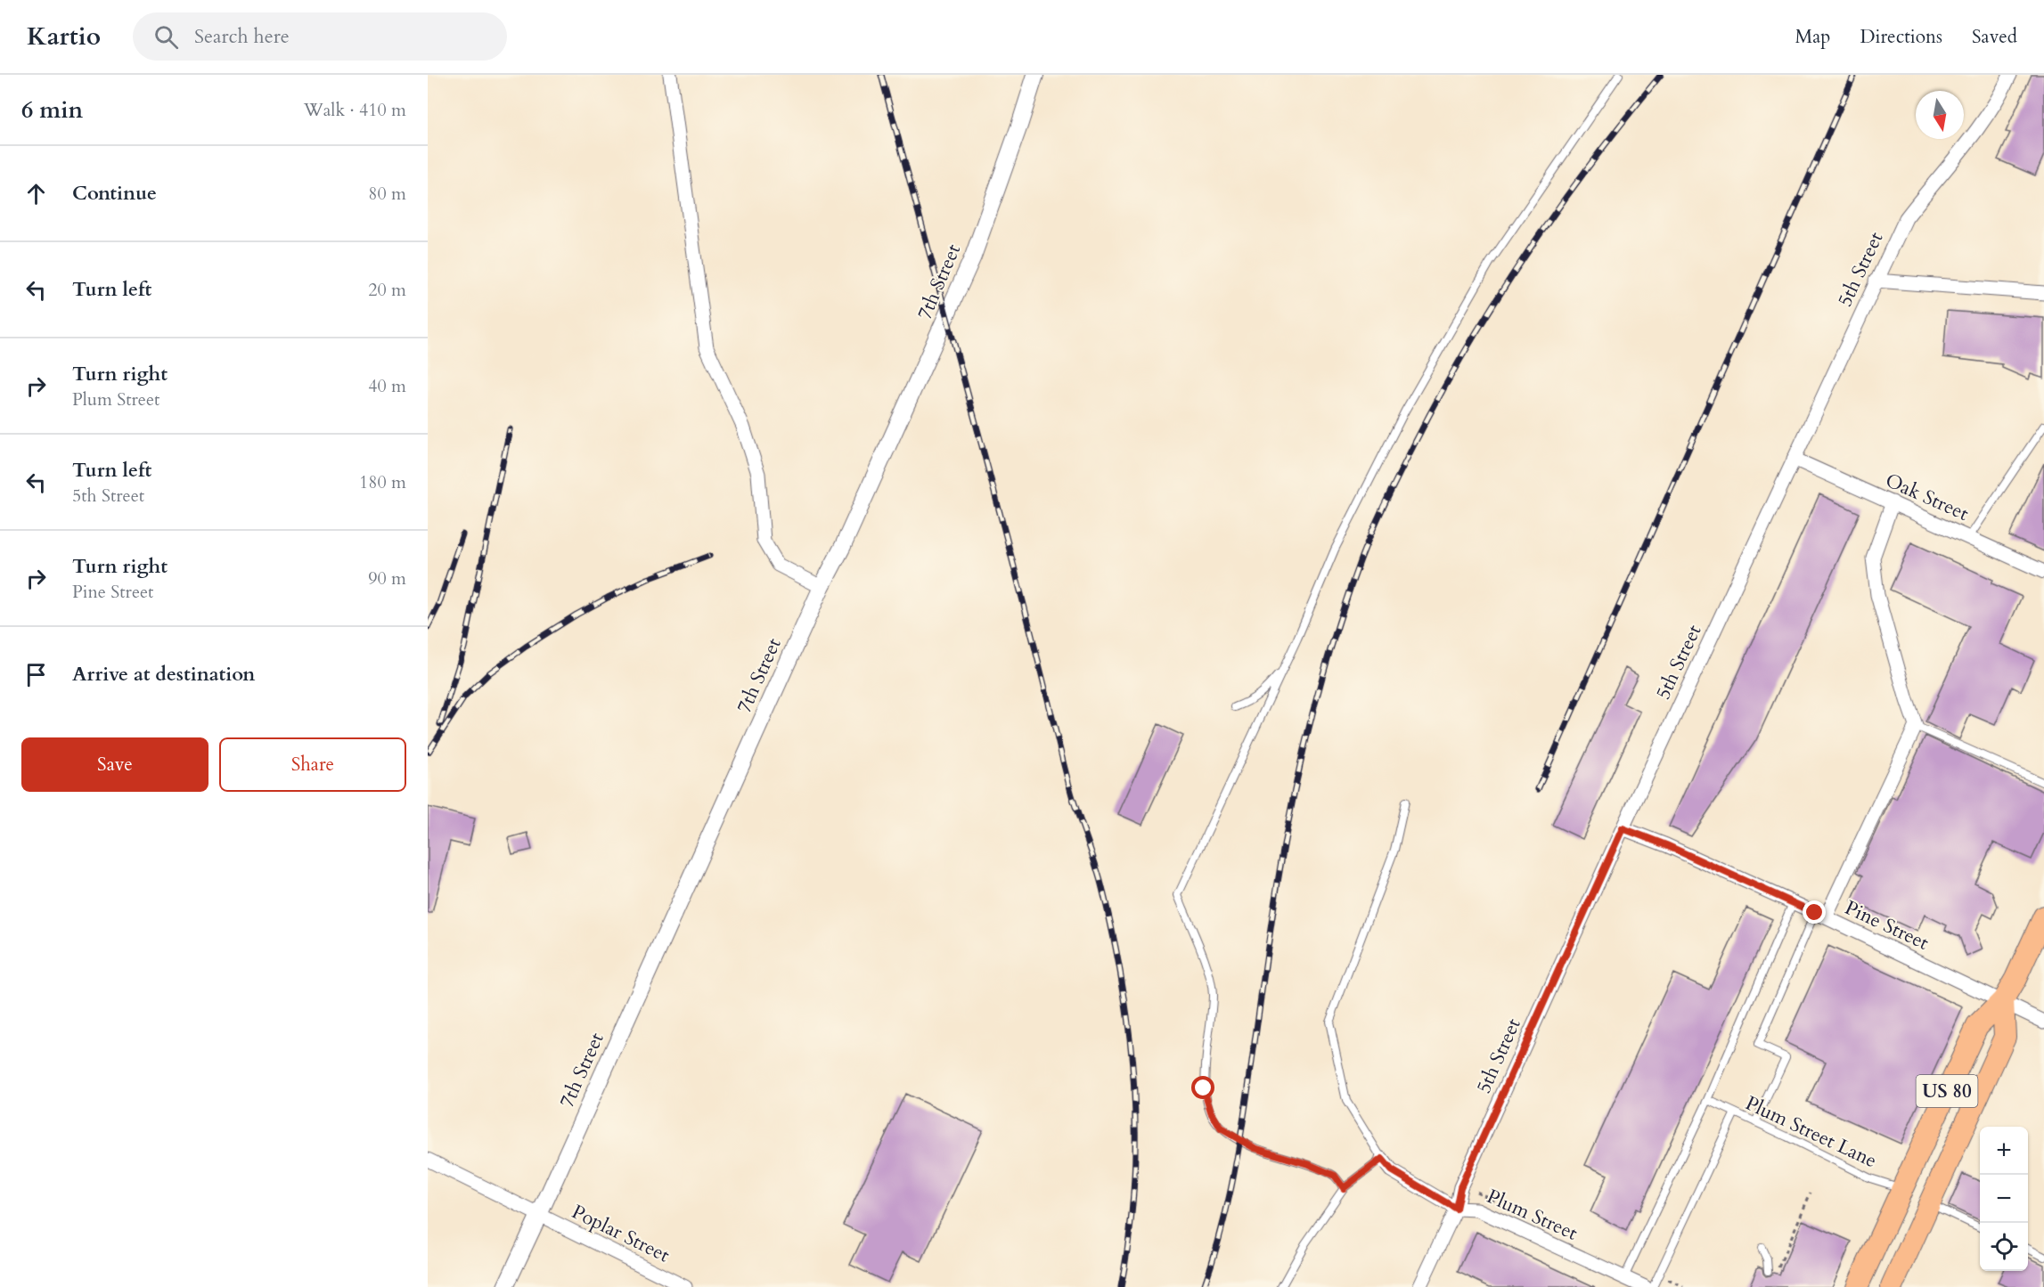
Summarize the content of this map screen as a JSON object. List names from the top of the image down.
{
  "streets": {
    "main road": ["US 80"],
    "street": [
      "5th Street",
      "7th Street",
      "Oak Street",
      "Pine Street",
      "Plum Street",
      "Poplar Street"
    ],
    "lane": ["Plum Street Lane"]
  },
  "crossings": [
    ["5th Street", "Oak Street"],
    ["5th Street", "Pine Street"],
    ["5th Street", "Plum Street"],
    ["7th Street", "Poplar Street"],
    ["Pine Street", "US 80"],
    ["US 80", "Plum Street Lane"]
  ],
  "north": "bottom",
  "page": {
    "header": "Kartio",
    "search": "Search here",
    "nav": ["Map", "Directions", "Saved"],
    "heading": ["6 min", "Walk · 410 m"],
    "list": [
      ["Continue", "80 m"],
      ["Turn left", "20 m"],
      ["Turn right", "Plum Street", "40 m"],
      ["Turn left", "5th Street", "180 m"],
      ["Turn right", "Pine Street", "90 m"],
      "Arrive at destination"
    ],
    "buttons": ["Save", "Share"],
    "map_buttons": ["+", "−"]
  }
}
